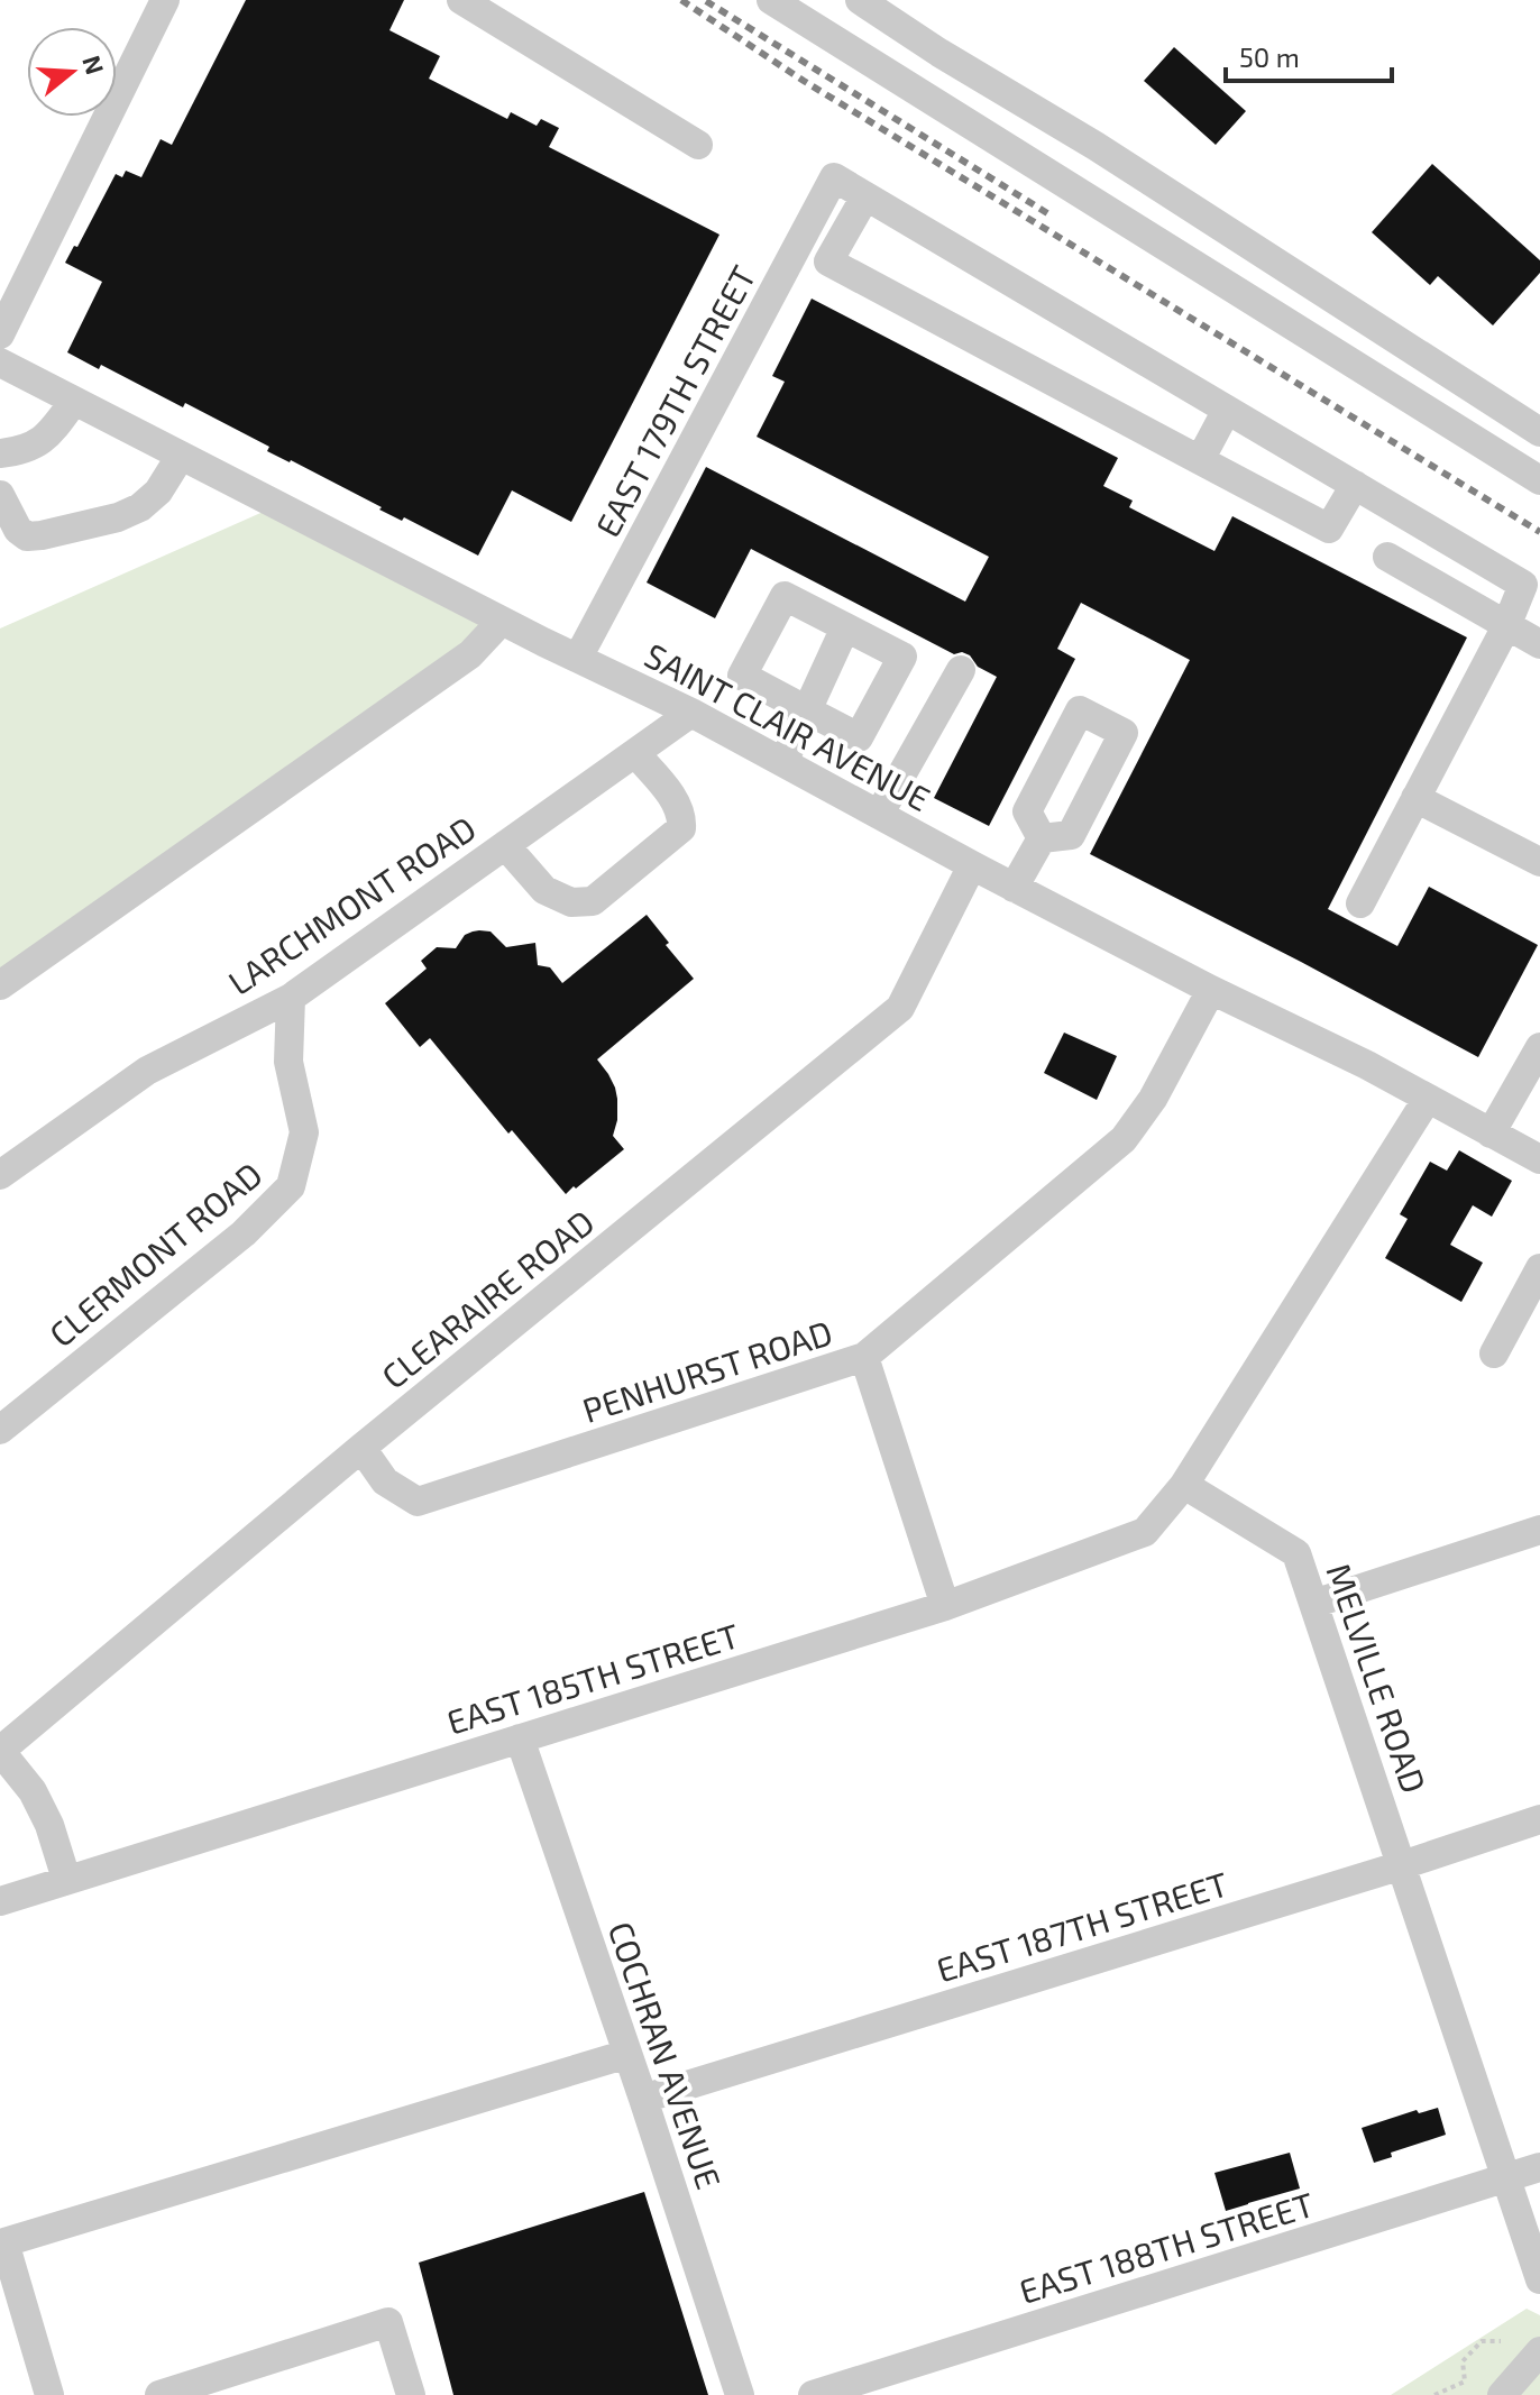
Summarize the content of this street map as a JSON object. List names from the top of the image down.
{
  "streets": {
    "street": [
      "EAST 179TH STREET",
      "SAINT CLAIR AVENUE",
      "LARCHMONT ROAD",
      "CLERMONT ROAD",
      "CLEARAIRE ROAD",
      "PENHURST ROAD",
      "EAST 185TH STREET",
      "MELVILLE ROAD",
      "EAST 187TH STREET",
      "COCHRAN AVENUE",
      "EAST 188TH STREET"
    ]
  },
  "crossings": [
    ["EAST 179TH STREET", "SAINT CLAIR AVENUE"],
    ["SAINT CLAIR AVENUE", "LARCHMONT ROAD"],
    ["SAINT CLAIR AVENUE", "CLEARAIRE ROAD"],
    ["SAINT CLAIR AVENUE", "PENHURST ROAD"],
    ["LARCHMONT ROAD", "CLERMONT ROAD"],
    ["CLEARAIRE ROAD", "PENHURST ROAD"],
    ["EAST 185TH STREET", "MELVILLE ROAD"],
    ["EAST 185TH STREET", "COCHRAN AVENUE"],
    ["MELVILLE ROAD", "EAST 187TH STREET"],
    ["MELVILLE ROAD", "EAST 188TH STREET"],
    ["EAST 187TH STREET", "COCHRAN AVENUE"]
  ],
  "scale_bar": "50 m",
  "north": "right"
}
